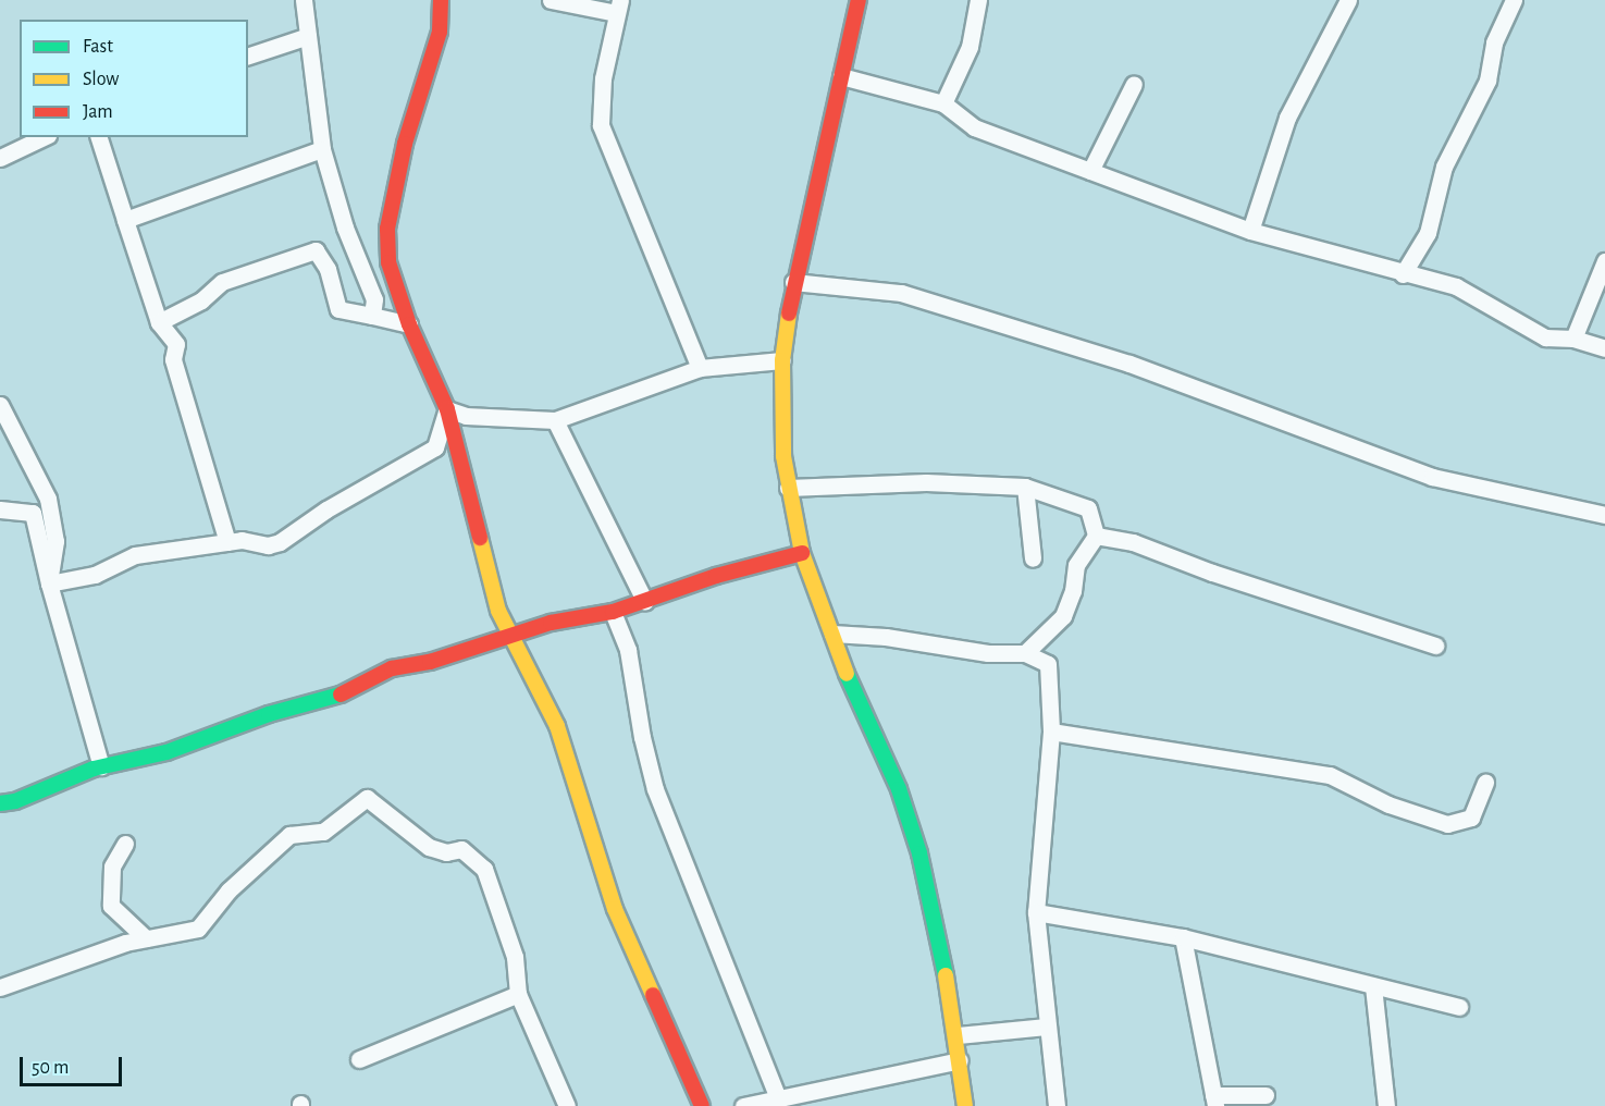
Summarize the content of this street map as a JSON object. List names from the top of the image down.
{
  "legend": ["Fast", "Slow", "Jam"],
  "scale_bar": "50 m"
}
